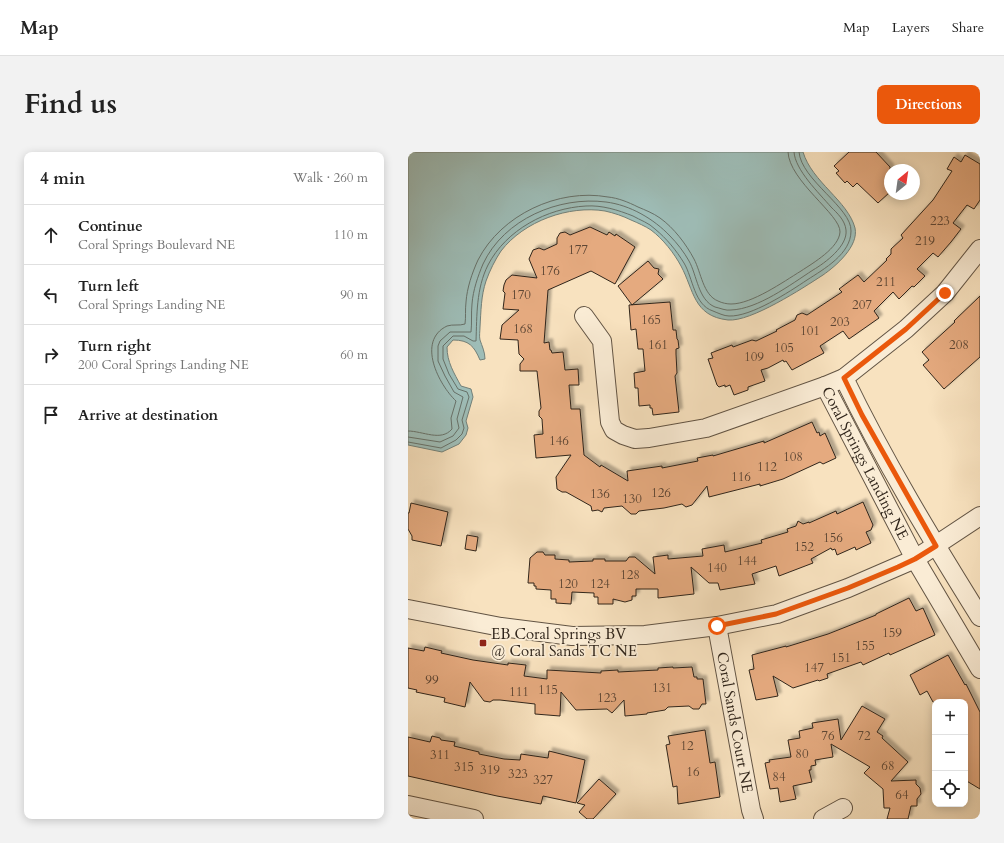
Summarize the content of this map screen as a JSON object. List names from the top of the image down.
{
  "streets": {
    "street": ["Coral Springs Landing NE", "Coral Sands Court NE"]
  },
  "places": {
    "transit": ["EB Coral Springs BV @ Coral Sands TC NE"]
  },
  "house_numbers": [
    "223",
    "219",
    "177",
    "176",
    "211",
    "170",
    "207",
    "165",
    "203",
    "168",
    "101",
    "161",
    "208",
    "105",
    "109",
    "146",
    "108",
    "112",
    "116",
    "126",
    "136",
    "130",
    "156",
    "152",
    "144",
    "140",
    "128",
    "120",
    "124",
    "159",
    "155",
    "151",
    "147",
    "99",
    "131",
    "115",
    "111",
    "123",
    "76",
    "72",
    "12",
    "80",
    "311",
    "68",
    "315",
    "319",
    "16",
    "323",
    "84",
    "327",
    "64"
  ],
  "north": "top right",
  "page": {
    "header": "Map",
    "nav": ["Map", "Layers", "Share"],
    "title": "Find us",
    "buttons": "Directions",
    "heading": ["4 min", "Walk · 260 m"],
    "list": [
      ["Continue", "Coral Springs Boulevard NE", "110 m"],
      ["Turn left", "Coral Springs Landing NE", "90 m"],
      ["Turn right", "200 Coral Springs Landing NE", "60 m"],
      "Arrive at destination"
    ],
    "map_buttons": ["+", "−"]
  }
}
